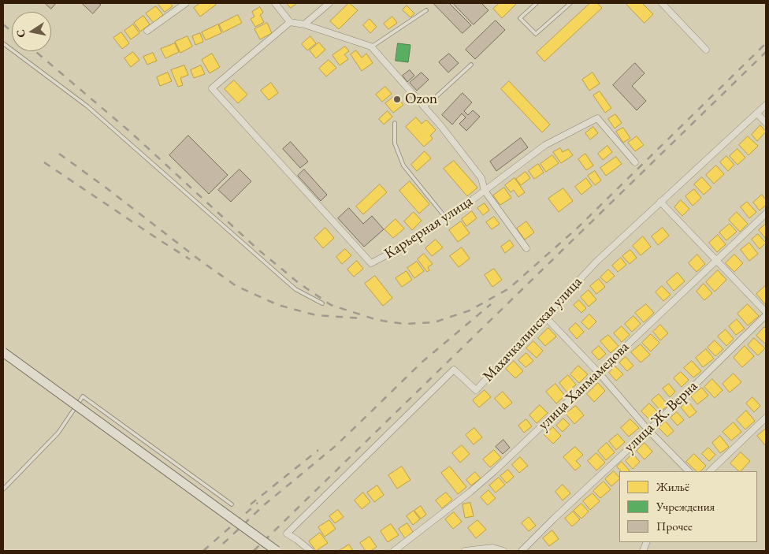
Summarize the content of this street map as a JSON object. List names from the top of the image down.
{
  "streets": {
    "street": [
      "Карьерная улица",
      "Махачкалинская улица",
      "улица Ханмамедова",
      "улица Ж. Верна"
    ]
  },
  "places": ["Ozon"],
  "legend": ["Жильё", "Учреждения", "Прочее"],
  "north": "left"
}
